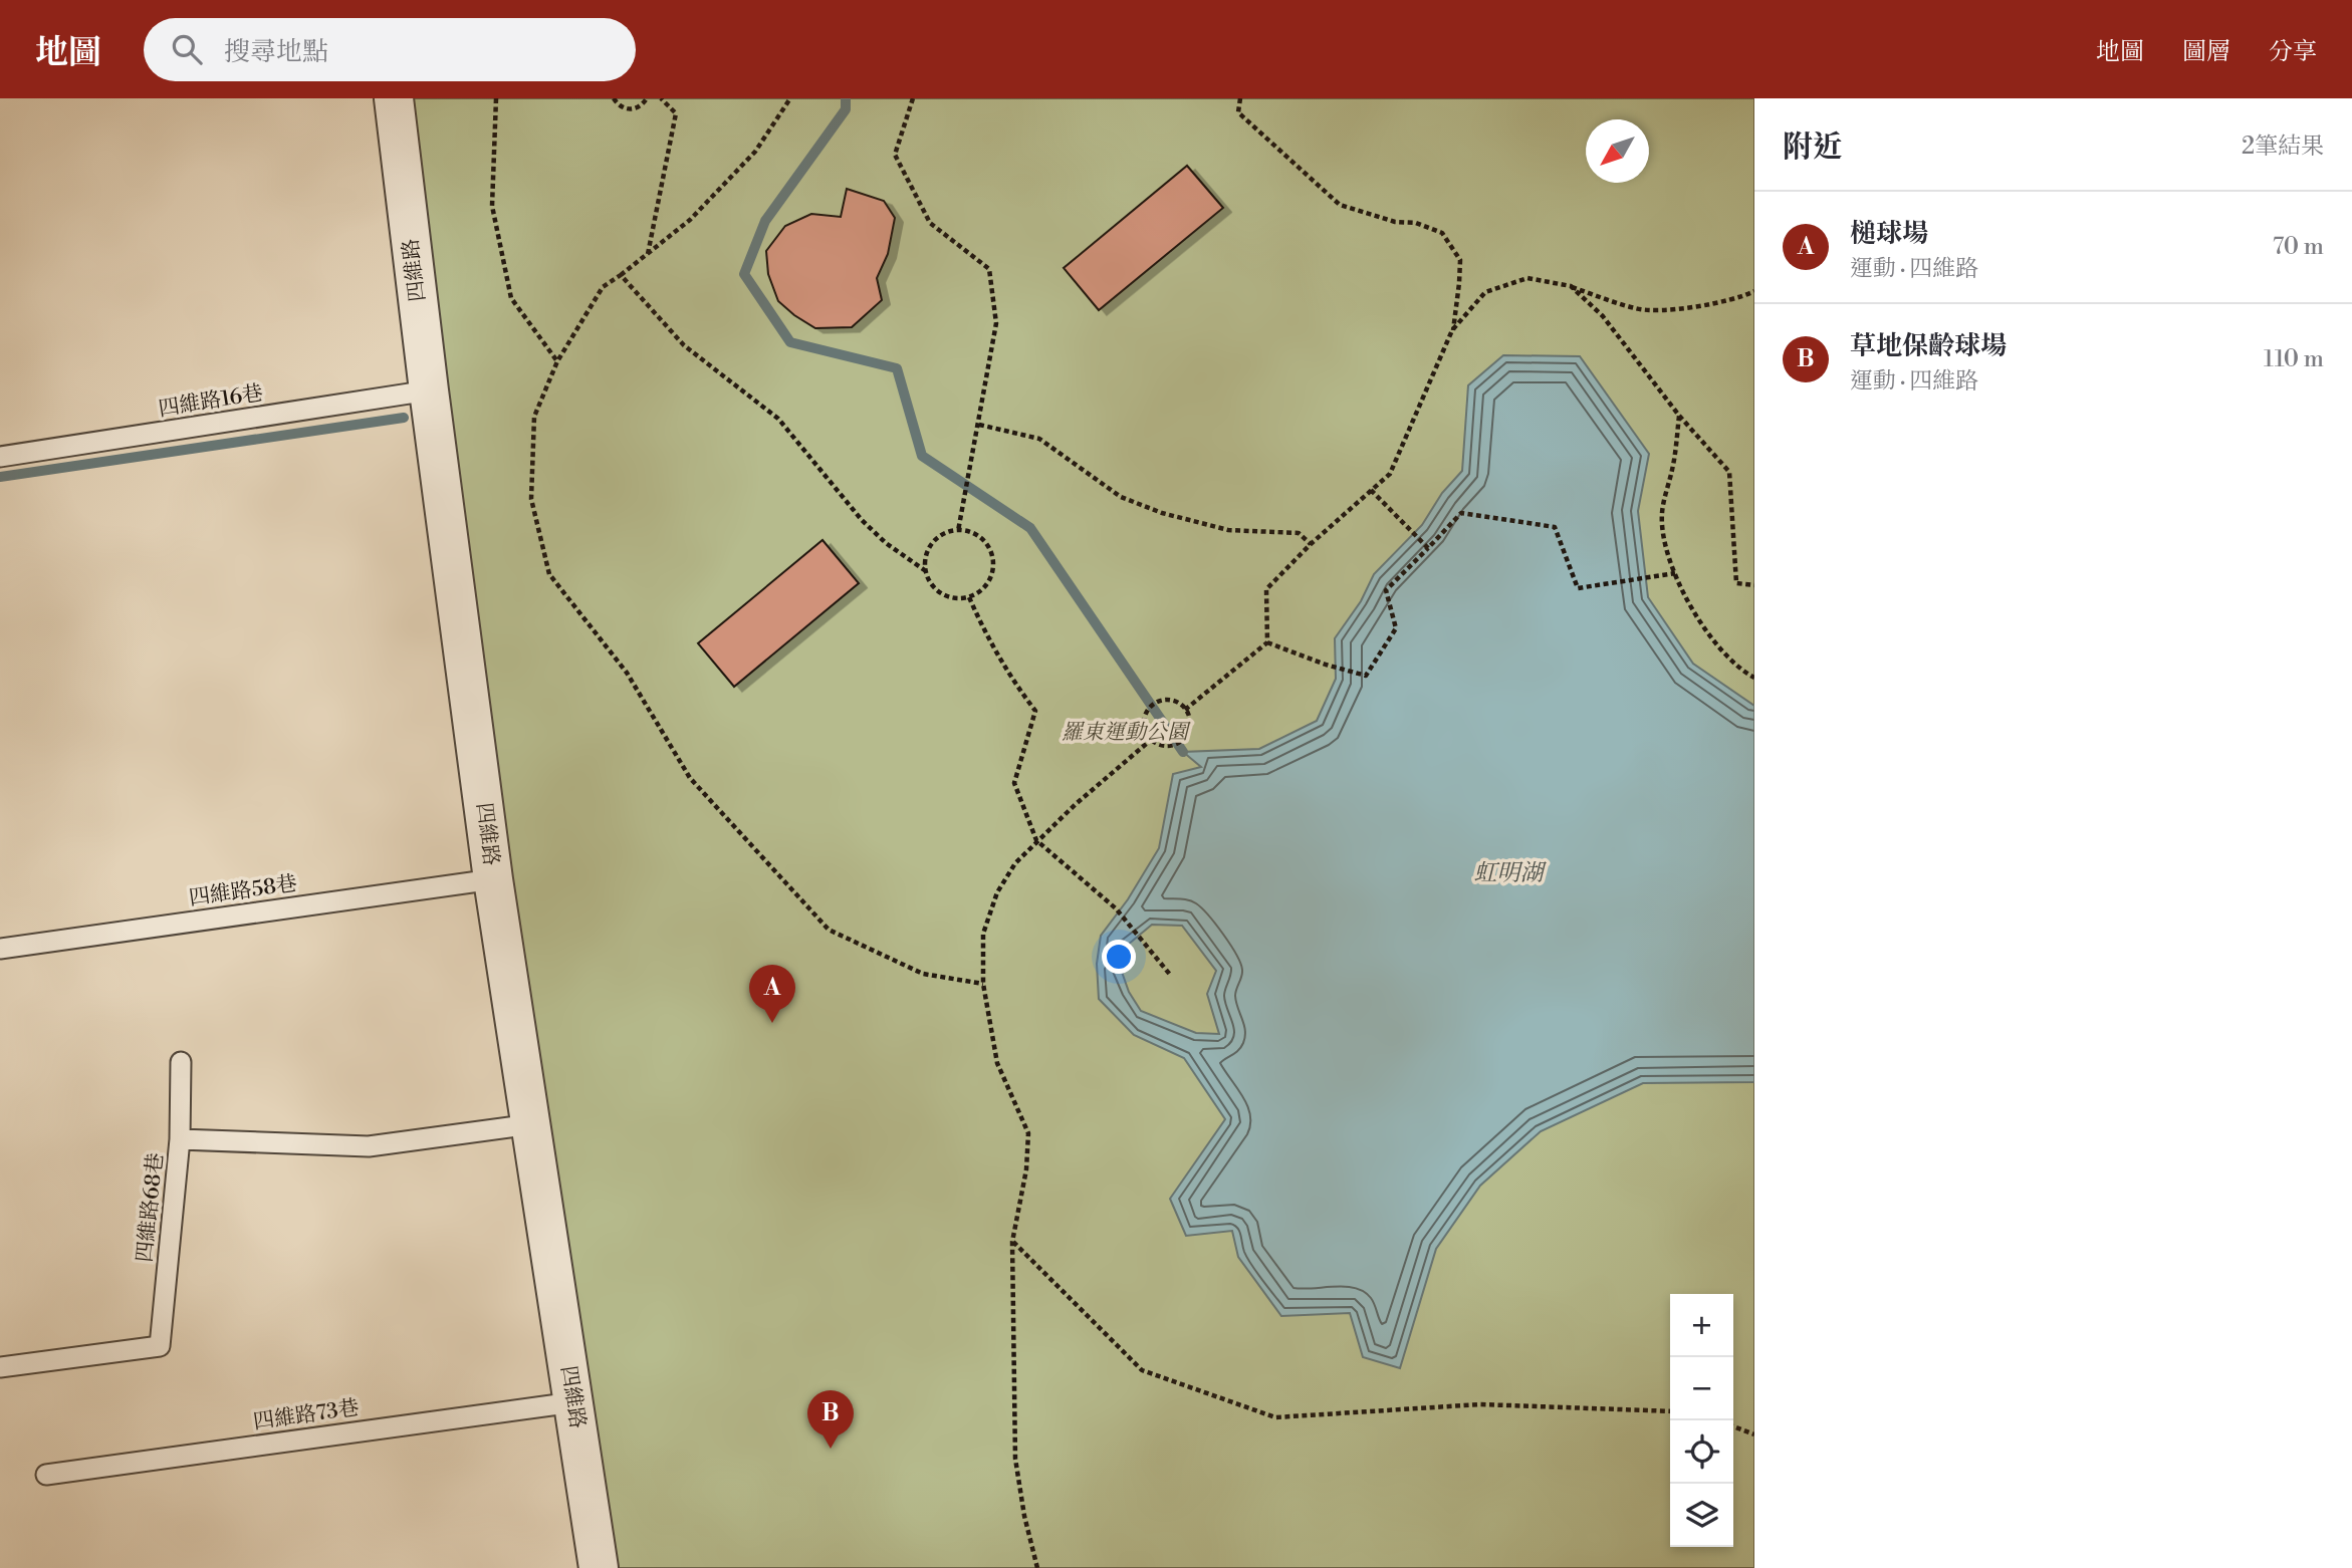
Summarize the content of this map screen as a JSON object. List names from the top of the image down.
{
  "streets": {
    "street": ["四維路"],
    "lane": [
      "四維路16巷",
      "四維路58巷",
      "四維路68巷",
      "四維路73巷"
    ]
  },
  "crossings": [
    ["四維路", "四維路16巷"],
    ["四維路", "四維路58巷"],
    ["四維路", "四維路68巷"],
    ["四維路", "四維路73巷"]
  ],
  "water": ["虹明湖"],
  "parks": ["羅東運動公園"],
  "north": "bottom left",
  "page": {
    "header": "地圖",
    "search": "搜尋地點",
    "nav": ["地圖", "圖層", "分享"],
    "heading": ["附近", "2筆結果"],
    "list": [
      {
        "mark": "A",
        "name": "槌球場",
        "note": "運動 · 四維路",
        "value": "70 m"
      },
      {
        "mark": "B",
        "name": "草地保齡球場",
        "note": "運動 · 四維路",
        "value": "110 m"
      }
    ],
    "pins": ["A", "B"],
    "map_buttons": ["+", "−"]
  }
}
